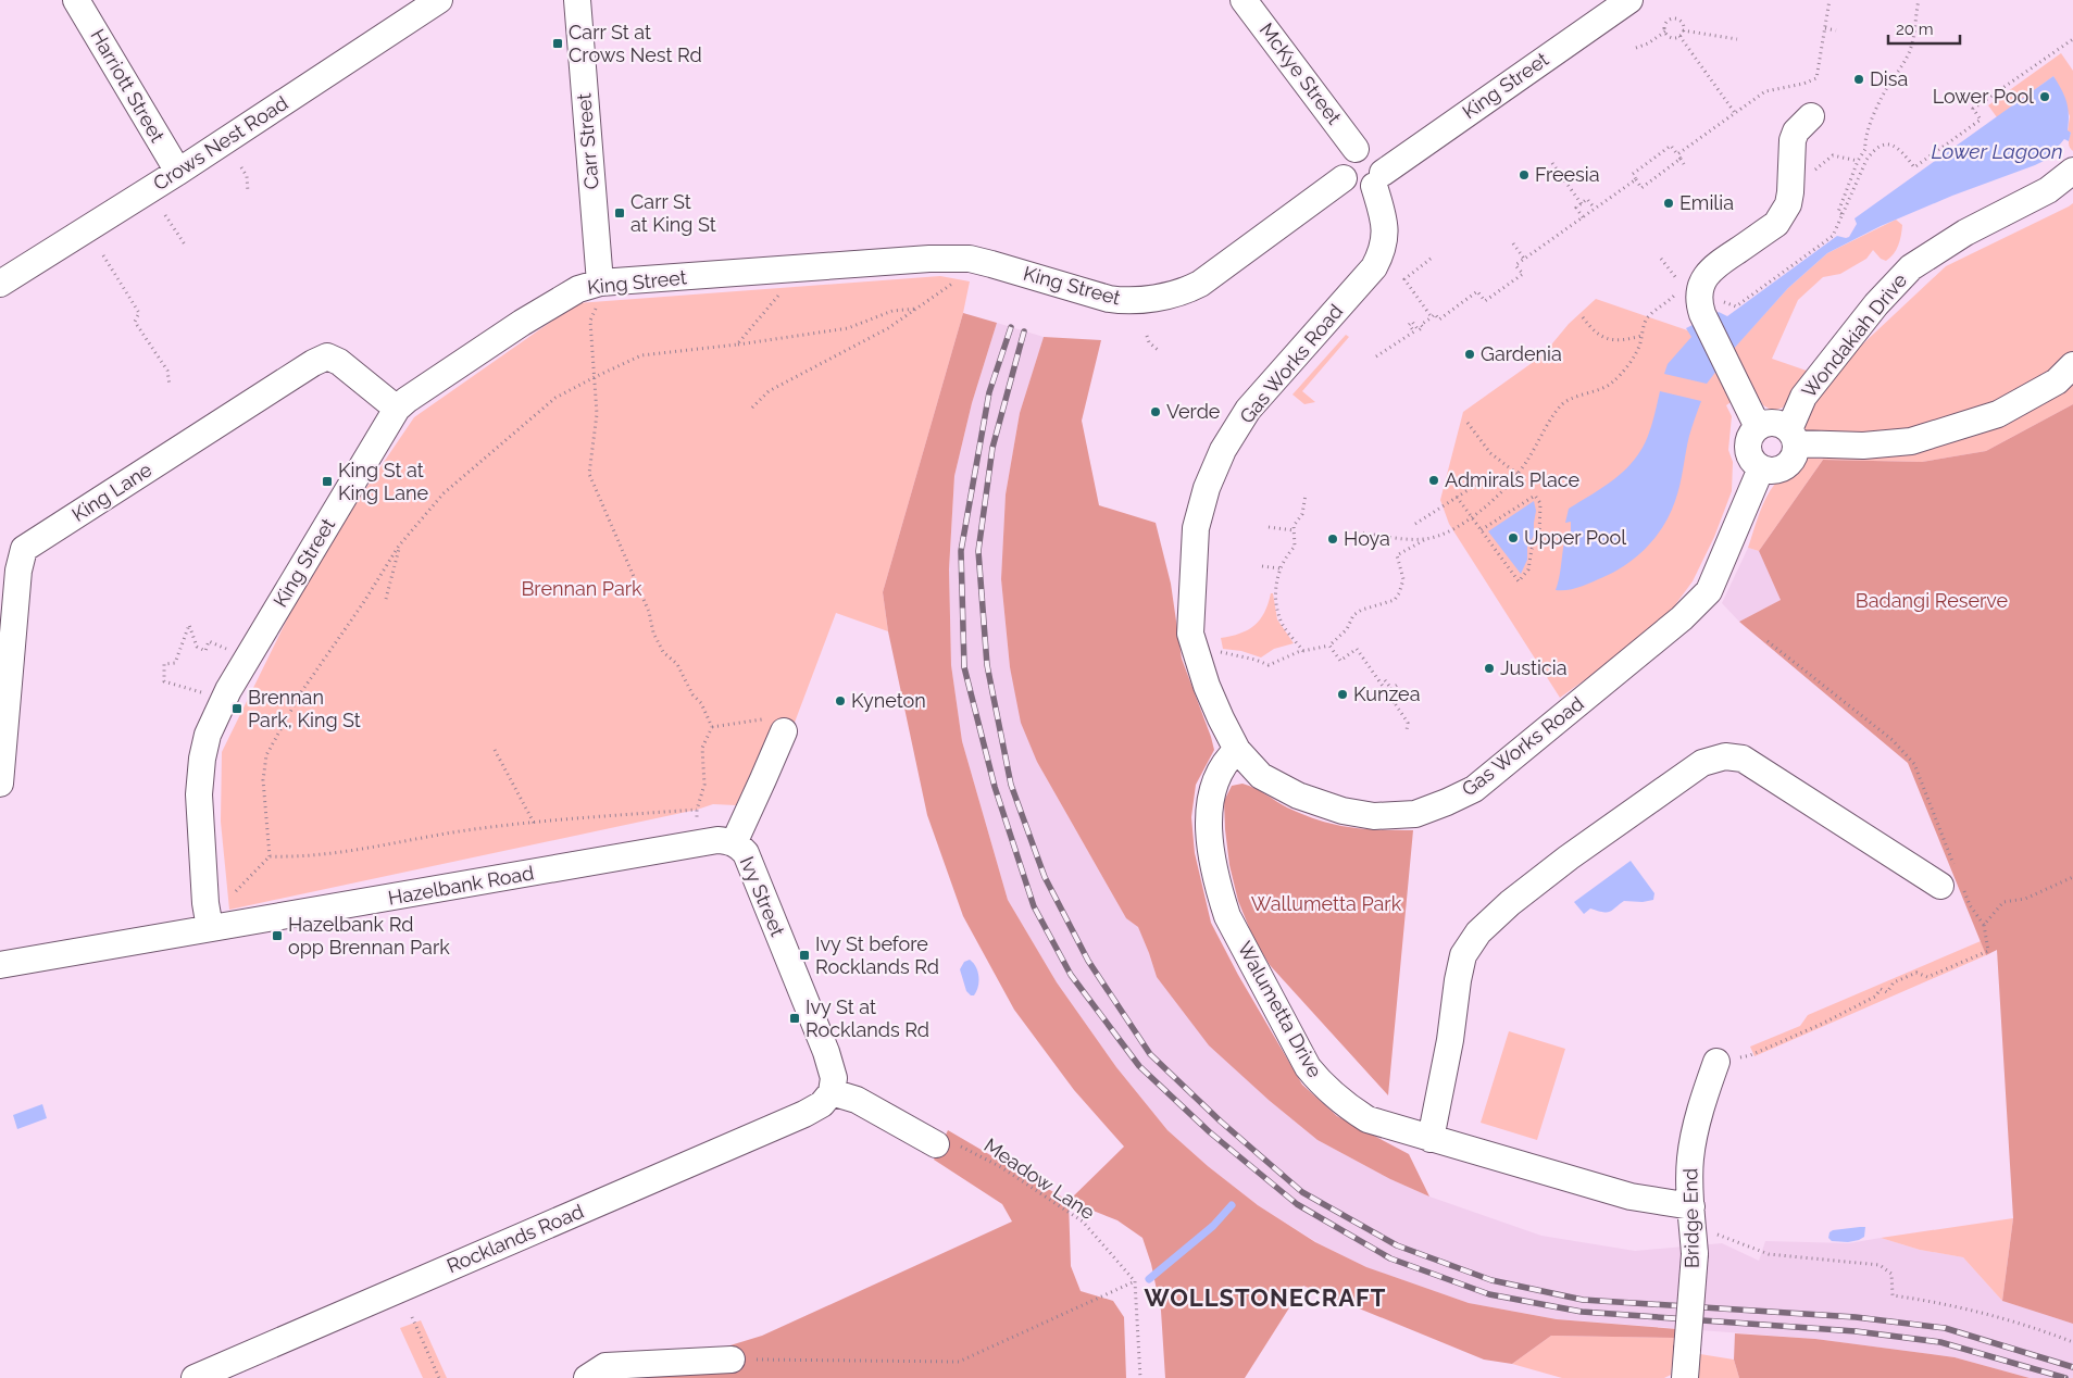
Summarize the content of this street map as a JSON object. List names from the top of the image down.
{
  "streets": {
    "street": [
      "McKye Street",
      "Harriott Street",
      "King Street",
      "Carr Street",
      "Crows Nest Road",
      "Wondakiah Drive",
      "Gas Works Road",
      "King Lane",
      "Hazelbank Road",
      "Ivy Street",
      "Walumetta Drive",
      "Bridge End",
      "Rocklands Road"
    ],
    "path": ["Meadow Lane"]
  },
  "crossings": [
    ["McKye Street", "King Street"],
    ["McKye Street", "Gas Works Road"],
    ["Harriott Street", "Crows Nest Road"],
    ["King Street", "Carr Street"],
    ["King Street", "Gas Works Road"],
    ["King Street", "King Lane"],
    ["King Street", "Hazelbank Road"],
    ["Wondakiah Drive", "Gas Works Road"],
    ["Gas Works Road", "Walumetta Drive"],
    ["Hazelbank Road", "Ivy Street"],
    ["Ivy Street", "Rocklands Road"],
    ["Walumetta Drive", "Bridge End"]
  ],
  "districts": ["WOLLSTONECRAFT"],
  "water": ["Lower Lagoon"],
  "parks": ["Brennan Park", "Badangi Reserve", "Wallumetta Park"],
  "places": {
    "transit": [
      "Carr St at Crows Nest Rd",
      "Carr St at King St",
      "King St at King Lane",
      "Brennan Park, King St",
      "Hazelbank Rd opp Brennan Park",
      "Ivy St before Rocklands Rd",
      "Ivy St at Rocklands Rd"
    ],
    "other": [
      "Disa",
      "Lower Pool",
      "Freesia",
      "Emilia",
      "Gardenia",
      "Verde",
      "Admirals Place",
      "Upper Pool",
      "Hoya",
      "Justicia",
      "Kunzea",
      "Kyneton"
    ]
  },
  "scale_bar": "20 m"
}
